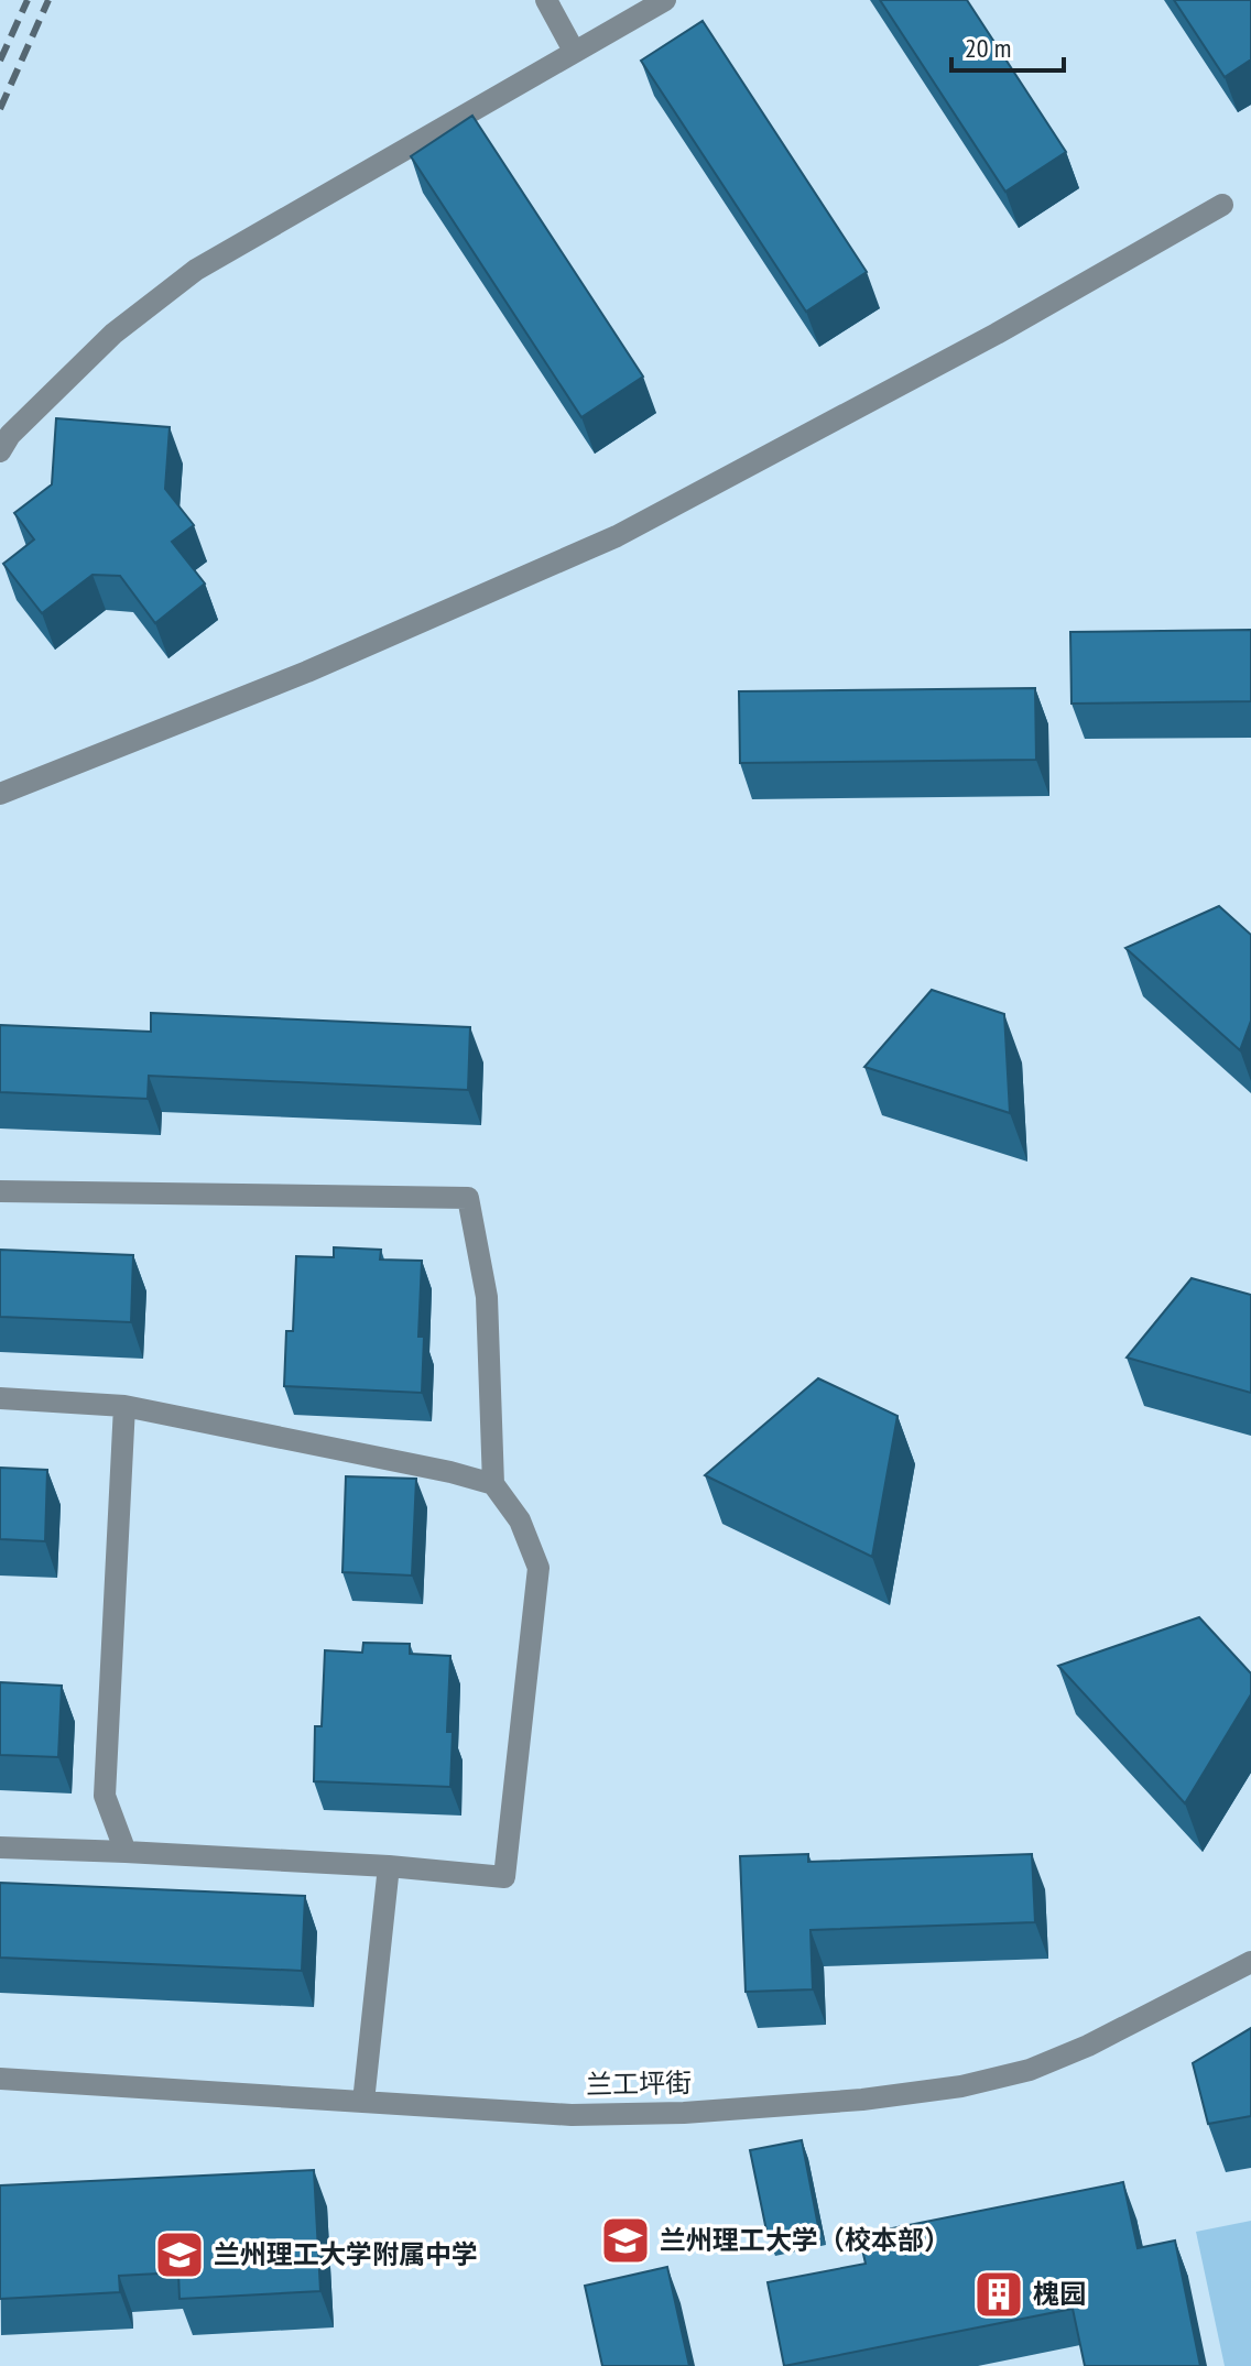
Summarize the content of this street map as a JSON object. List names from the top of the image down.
{
  "streets": {
    "street": ["兰工坪街"]
  },
  "places": {
    "school or university": ["兰州理工大学（校本部）", "兰州理工大学附属中学"],
    "building": ["槐园"]
  },
  "scale_bar": "20 m"
}
